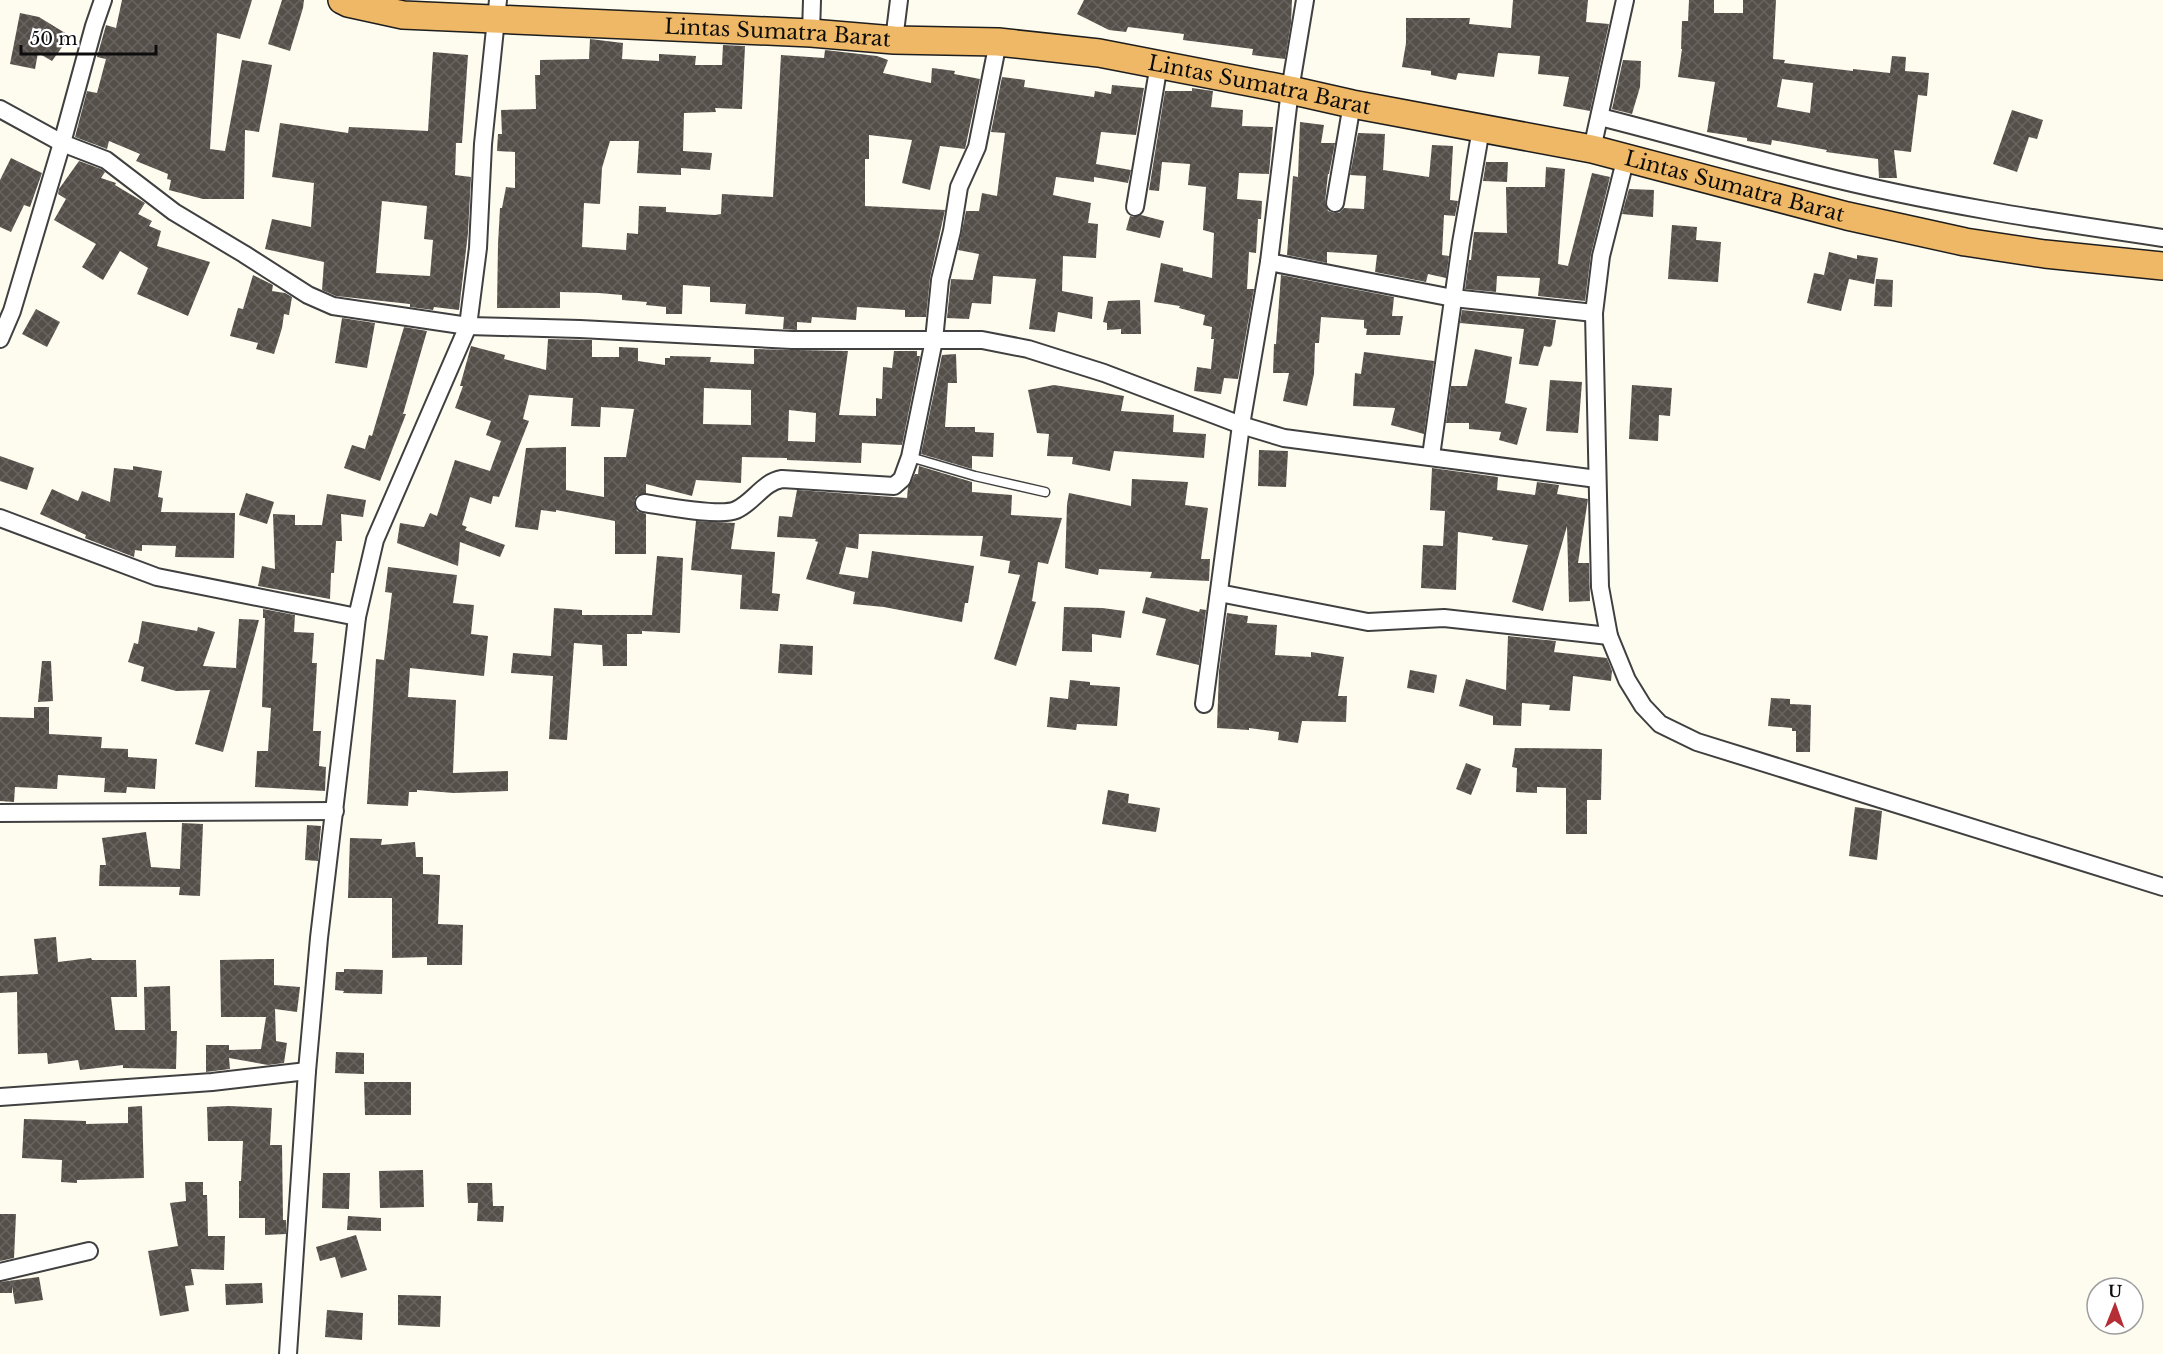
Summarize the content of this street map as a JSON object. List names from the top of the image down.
{
  "streets": {
    "highway": ["Lintas Sumatra Barat"]
  },
  "scale_bar": "50 m",
  "north": "top"
}
